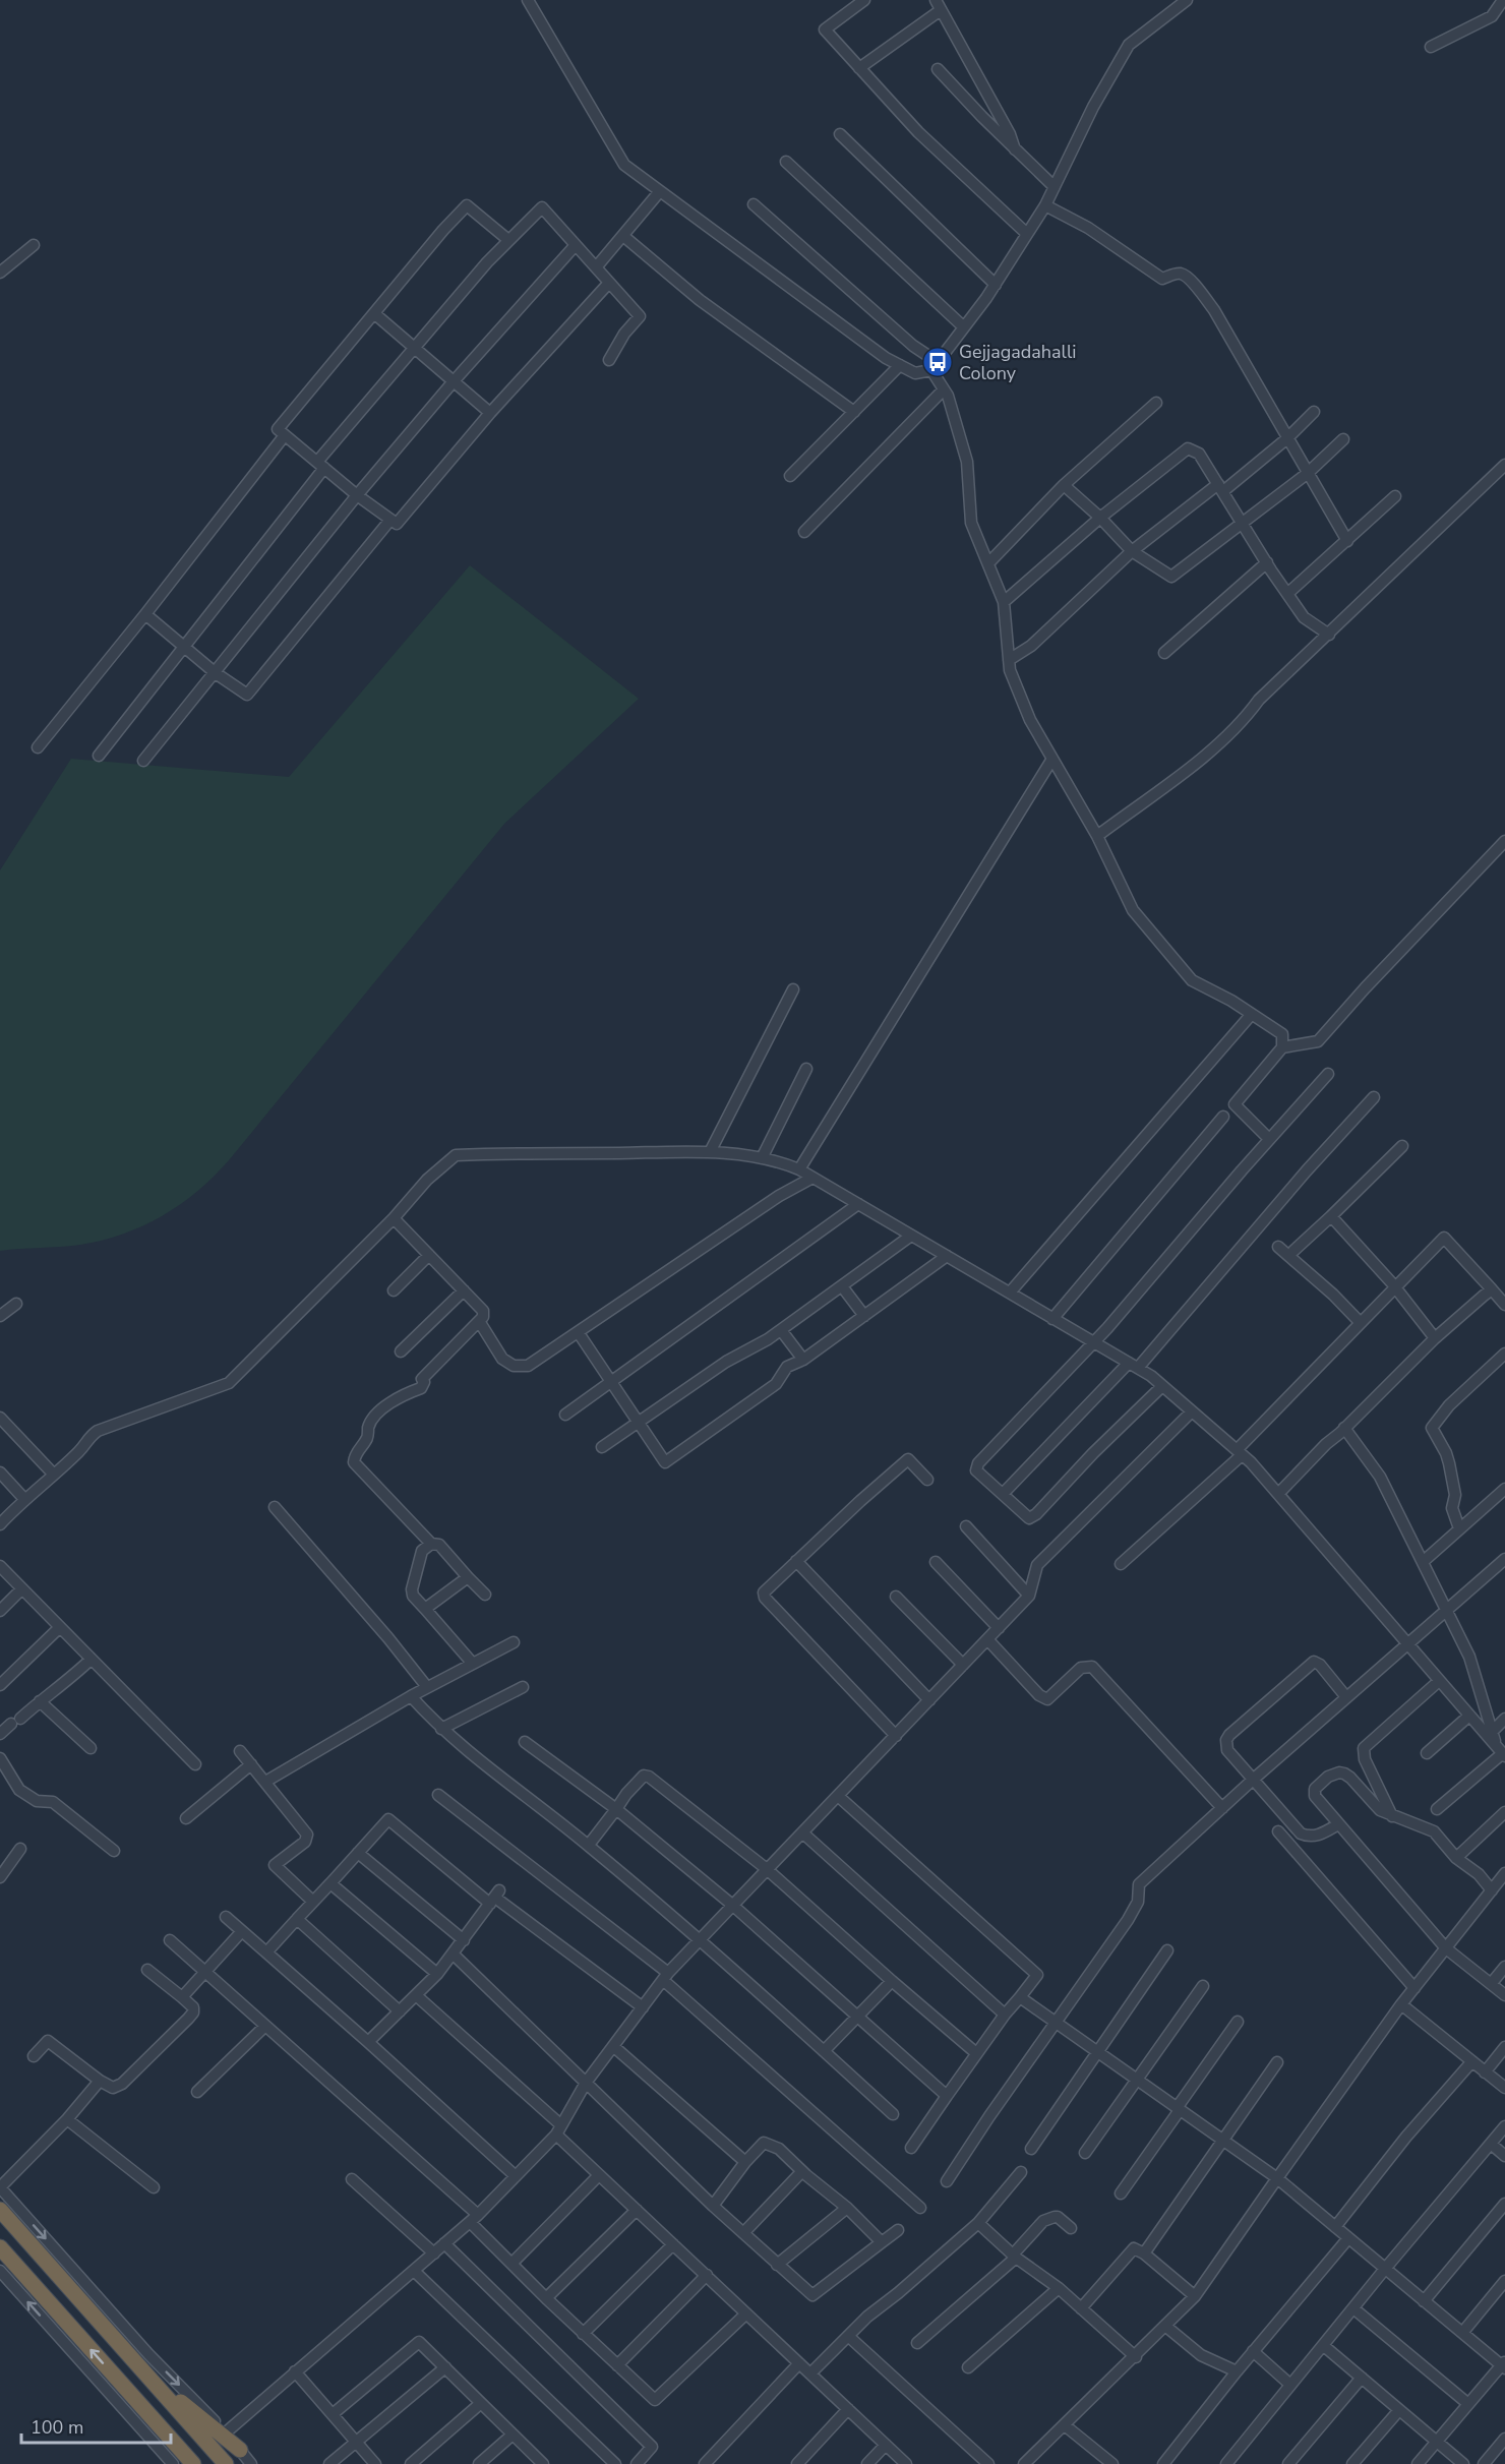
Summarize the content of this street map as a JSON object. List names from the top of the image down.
{
  "places": {
    "bus stop": ["Gejjagadahalli Colony"]
  },
  "scale_bar": "100 m"
}
